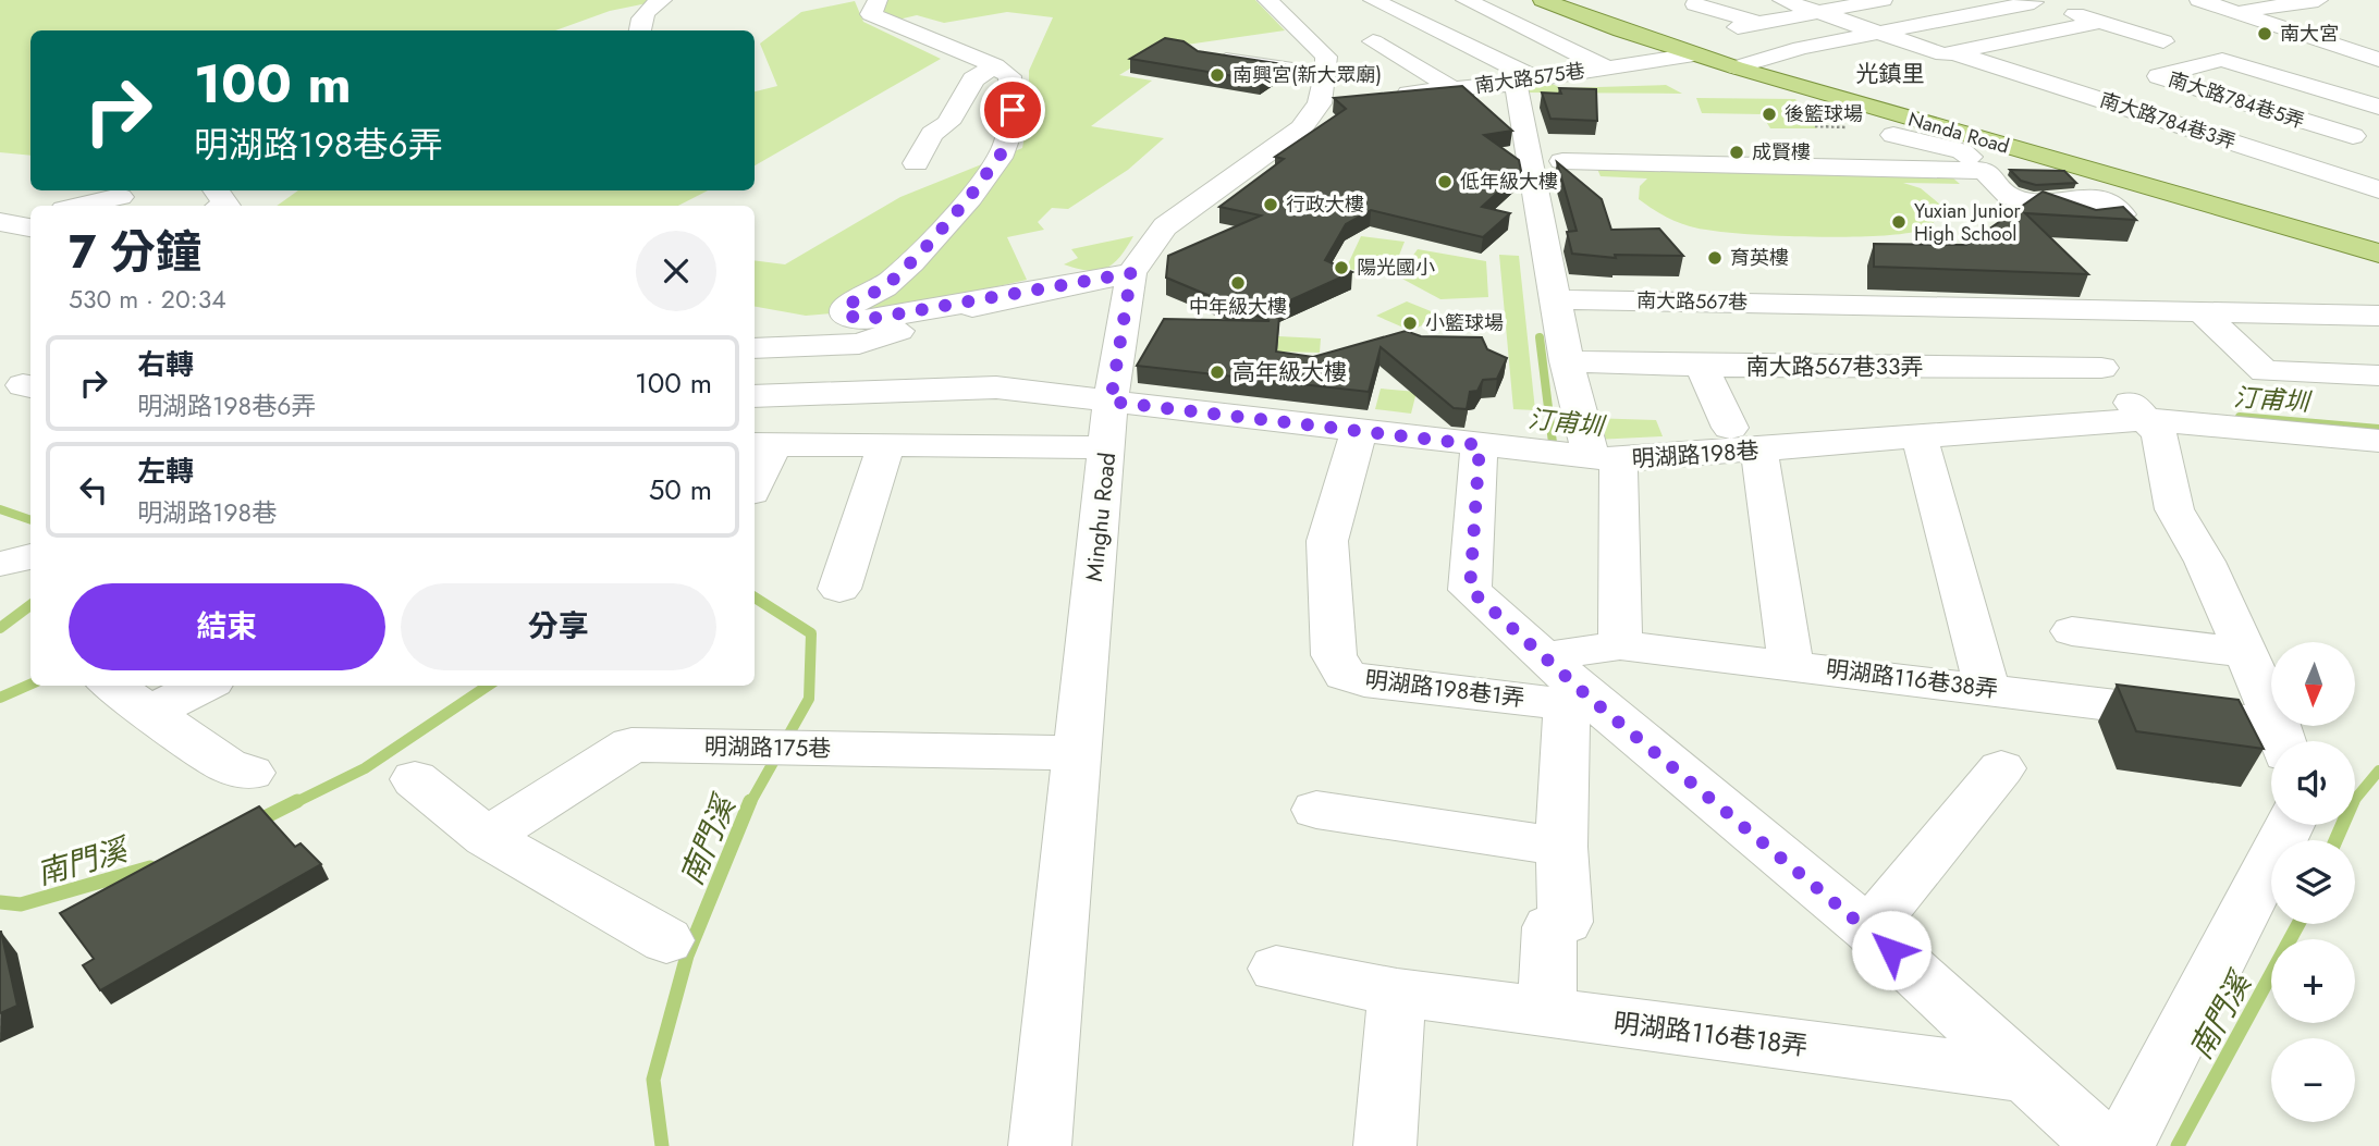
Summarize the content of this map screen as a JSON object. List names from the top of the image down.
{
  "streets": {
    "main road": ["Nanda Road"],
    "street": [
      "南大路575巷",
      "南大路784巷5弄",
      "南大路784巷3弄",
      "南大路567巷",
      "南大路567巷33弄",
      "明湖路198巷",
      "Minghu Road",
      "明湖路116巷38弄",
      "明湖路198巷1弄",
      "明湖路175巷",
      "明湖路116巷18弄"
    ]
  },
  "crossings": [
    ["南大路575巷", "Nanda Road"],
    ["明湖路198巷", "Minghu Road"],
    ["明湖路198巷", "明湖路198巷1弄"],
    ["Minghu Road", "明湖路175巷"]
  ],
  "districts": ["光鎮里"],
  "water": ["汀甫圳", "南門溪"],
  "places": [
    "南大宮",
    "南興宮(新大眾廟)",
    "後籃球場",
    "成賢樓",
    "低年級大樓",
    "行政大樓",
    "Yuxian Junior High School",
    "育英樓",
    "陽光國小",
    "中年級大樓",
    "小籃球場",
    "高年級大樓"
  ],
  "north": "bottom",
  "page": {
    "turn": ["100 m", "明湖路198巷6弄"],
    "heading": ["7 分鐘", "530 m · 20:34"],
    "list": [
      {
        "name": "右轉",
        "note": "明湖路198巷6弄",
        "value": "100 m"
      },
      {
        "name": "左轉",
        "note": "明湖路198巷",
        "value": "50 m"
      }
    ],
    "buttons": ["結束", "分享"],
    "map_buttons": ["+", "−"]
  }
}
